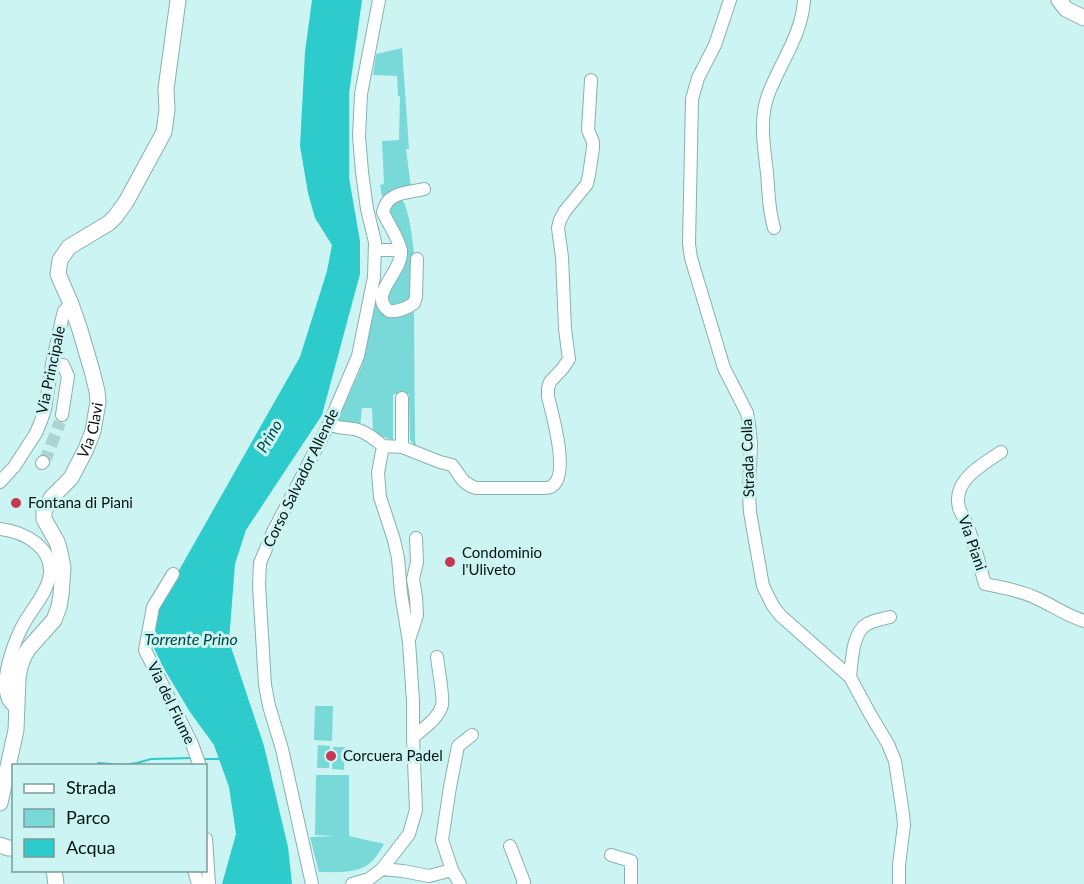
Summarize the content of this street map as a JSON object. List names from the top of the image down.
{
  "streets": {
    "main road": ["Via Clavi"],
    "street": [
      "Via Principale",
      "Strada Colla",
      "Corso Salvador Allende",
      "Via Piani",
      "Via del Fiume"
    ]
  },
  "crossings": [
    ["Via Principale", "Via Clavi"]
  ],
  "water": ["Prino", "Torrente Prino"],
  "places": ["Fontana di Piani", "Condominio l'Uliveto", "Corcuera Padel"],
  "legend": ["Strada", "Parco", "Acqua"]
}
